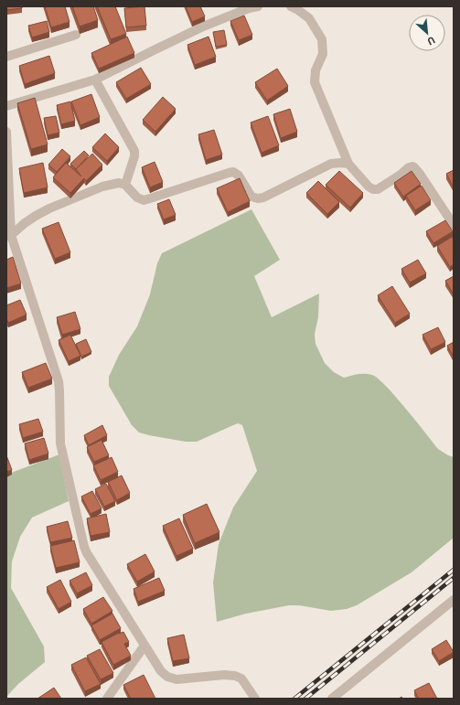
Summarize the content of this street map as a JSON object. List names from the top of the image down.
{
  "north": "bottom right"
}
